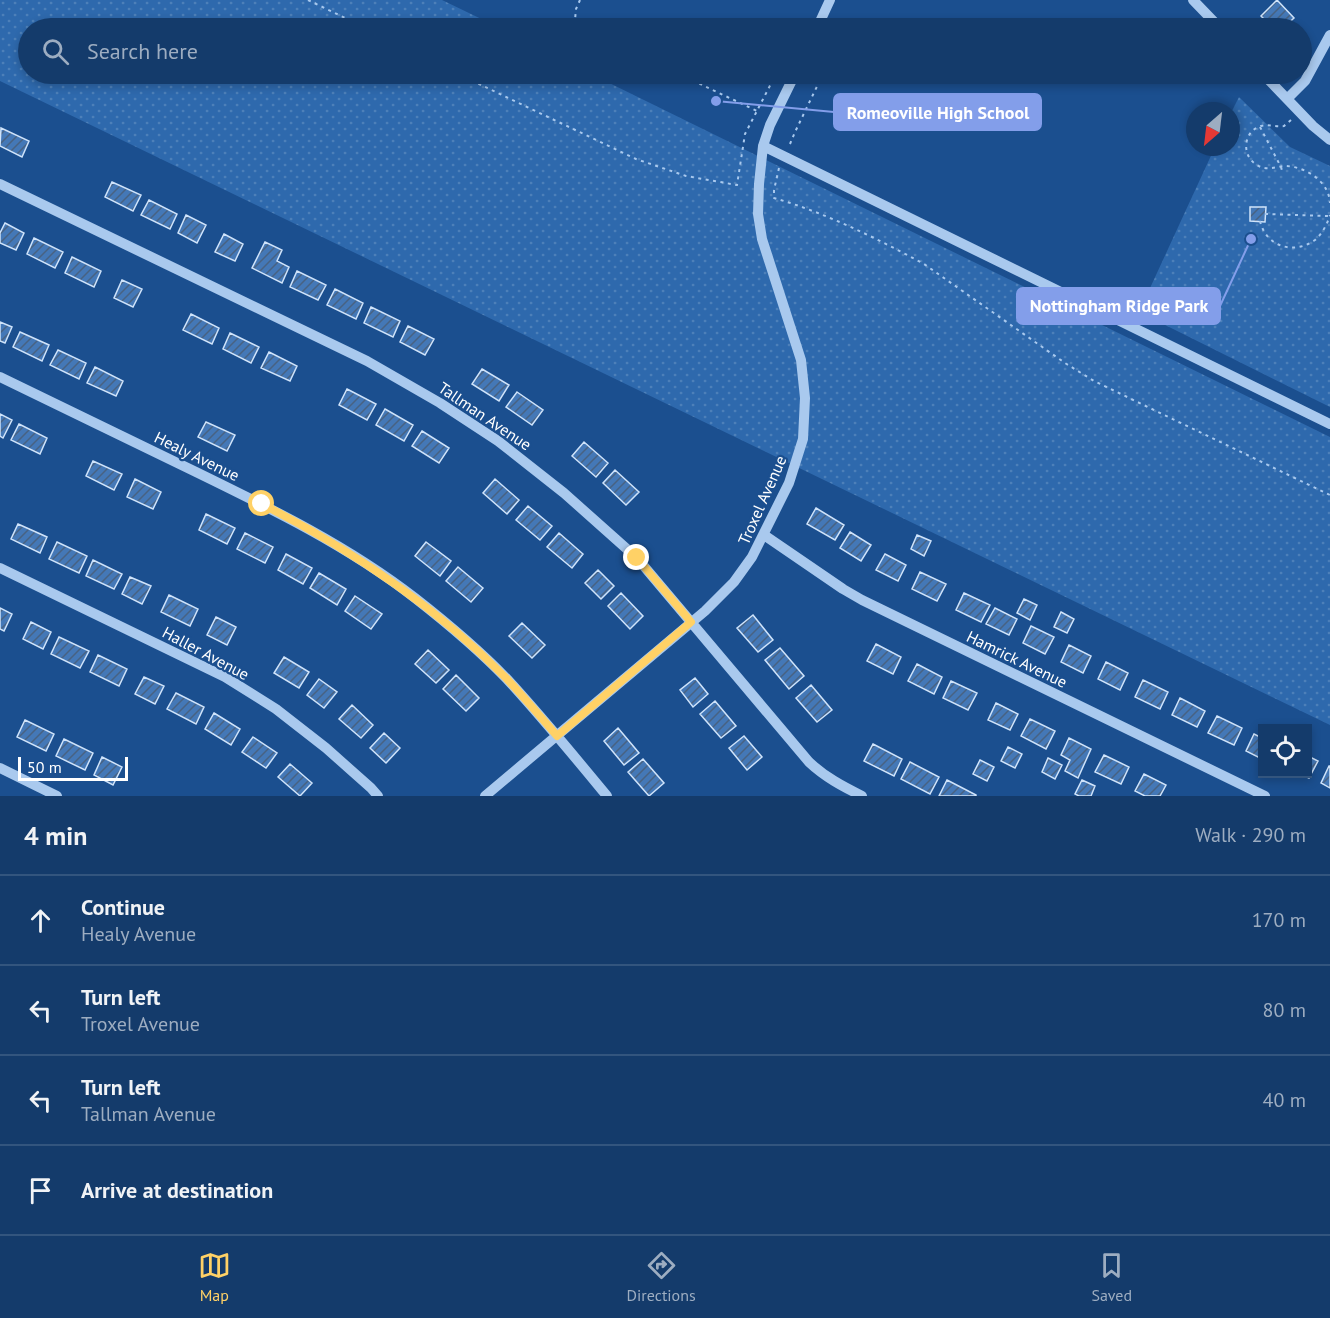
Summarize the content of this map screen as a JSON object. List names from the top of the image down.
{
  "streets": {
    "street": [
      "Tallman Avenue",
      "Healy Avenue",
      "Troxel Avenue",
      "Haller Avenue",
      "Hamrick Avenue"
    ]
  },
  "crossings": [
    ["Tallman Avenue", "Troxel Avenue"],
    ["Healy Avenue", "Troxel Avenue"],
    ["Troxel Avenue", "Hamrick Avenue"]
  ],
  "places": ["Romeoville High School", "Nottingham Ridge Park"],
  "scale_bar": "50 m",
  "north": "bottom left",
  "page": {
    "search": "Search here",
    "scale": "50 m",
    "heading": ["4 min", "Walk · 290 m"],
    "list": [
      ["Continue", "Healy Avenue", "170 m"],
      ["Turn left", "Troxel Avenue", "80 m"],
      ["Turn left", "Tallman Avenue", "40 m"],
      "Arrive at destination"
    ],
    "nav": ["Map", "Directions", "Saved"]
  }
}
